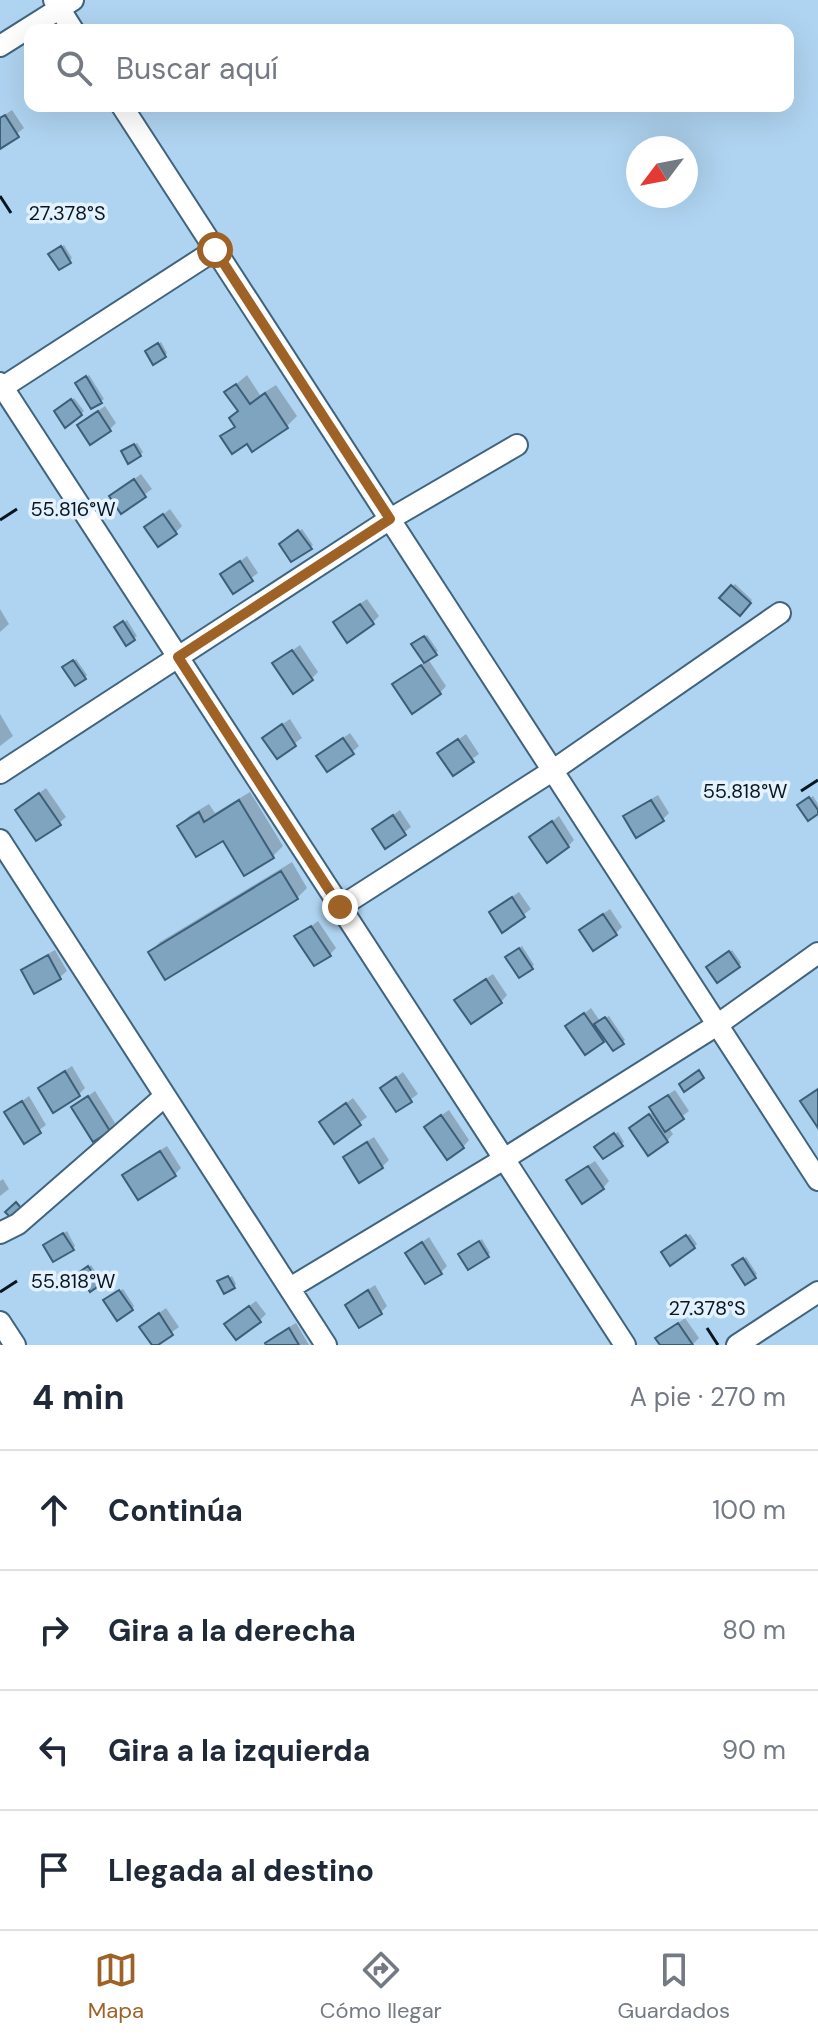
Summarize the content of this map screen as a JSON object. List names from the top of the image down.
{
  "north": "bottom left",
  "page": {
    "search": "Buscar aquí",
    "heading": ["4 min", "A pie · 270 m"],
    "list": [
      ["Continúa", "100 m"],
      ["Gira a la derecha", "80 m"],
      ["Gira a la izquierda", "90 m"],
      "Llegada al destino"
    ],
    "nav": ["Mapa", "Cómo llegar", "Guardados"]
  },
  "coordinates": ["27.378°S", "55.816°W", "55.818°W"]
}
